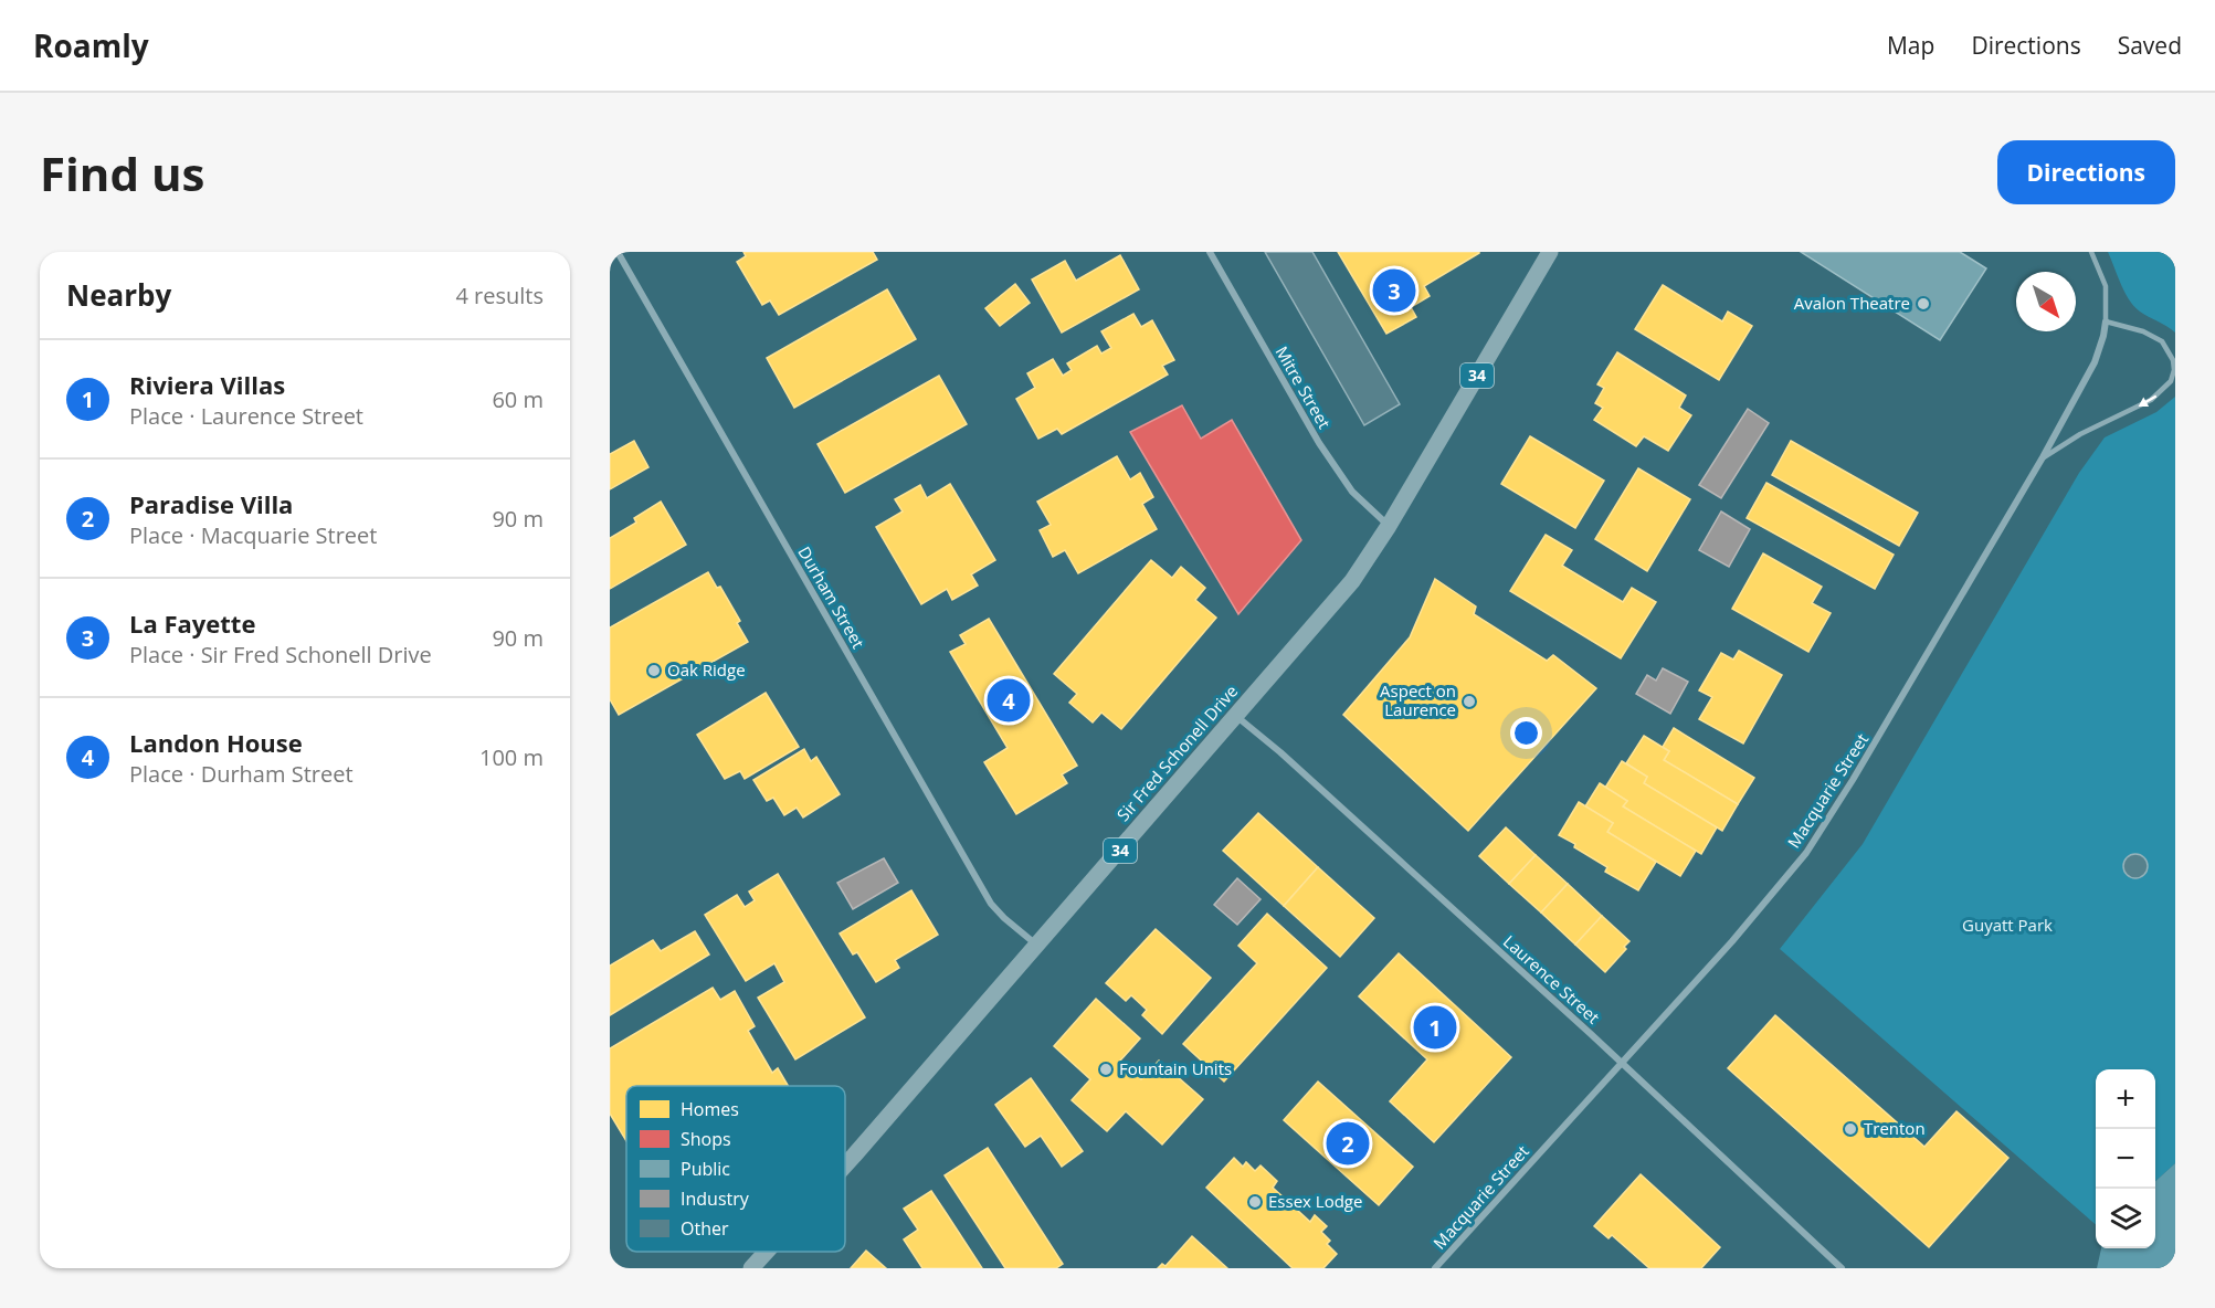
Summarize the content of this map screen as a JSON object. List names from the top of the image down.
{
  "streets": {
    "main road": ["34", "Sir Fred Schonell Drive"],
    "street": [
      "Mitre Street",
      "Durham Street",
      "Macquarie Street",
      "Laurence Street"
    ]
  },
  "crossings": [
    ["Mitre Street", "Sir Fred Schonell Drive"],
    ["Durham Street", "Sir Fred Schonell Drive"],
    ["Sir Fred Schonell Drive", "Laurence Street"],
    ["Macquarie Street", "Laurence Street"]
  ],
  "parks": ["Guyatt Park"],
  "places": [
    "Avalon Theatre",
    "Oak Ridge",
    "Aspect on Laurence",
    "Fountain Units",
    "Trenton",
    "Essex Lodge"
  ],
  "legend": [
    "Homes",
    "Shops",
    "Public",
    "Industry",
    "Other"
  ],
  "north": "bottom right",
  "page": {
    "header": "Roamly",
    "nav": ["Map", "Directions", "Saved"],
    "buttons": "Directions",
    "title": "Find us",
    "heading": ["Nearby", "4 results"],
    "pins": [
      "3",
      "4",
      "1",
      "2"
    ],
    "list": [
      {
        "mark": "1",
        "name": "Riviera Villas",
        "note": "Place · Laurence Street",
        "value": "60 m"
      },
      {
        "mark": "2",
        "name": "Paradise Villa",
        "note": "Place · Macquarie Street",
        "value": "90 m"
      },
      {
        "mark": "3",
        "name": "La Fayette",
        "note": "Place · Sir Fred Schonell Drive",
        "value": "90 m"
      },
      {
        "mark": "4",
        "name": "Landon House",
        "note": "Place · Durham Street",
        "value": "100 m"
      }
    ],
    "map_buttons": ["+", "−"]
  }
}
